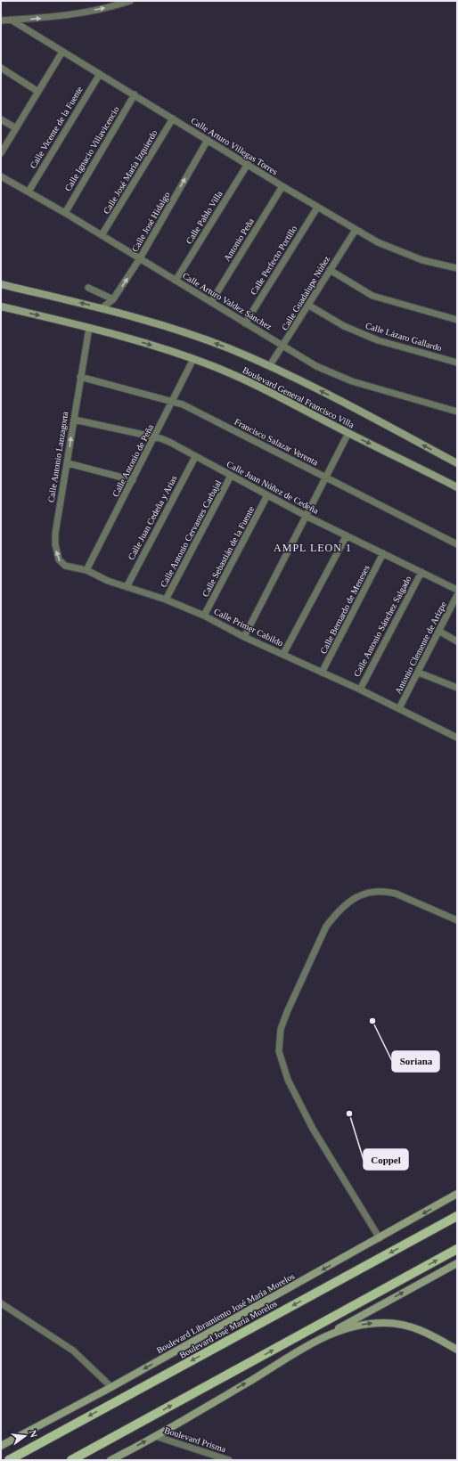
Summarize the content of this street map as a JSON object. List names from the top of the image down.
{
  "streets": {
    "main road": ["Boulevard José María Morelos"],
    "street": [
      "Calle Vicente de la Fuente",
      "Calle Arturo Villegas Torres",
      "Calle Ignacio Villavicencio",
      "Calle José María Izquierdo",
      "Calle Pablo Villa",
      "Calle José Hidalgo",
      "Antonio Peña",
      "Calle Perfecto Portillo",
      "Calle Guadalupe Núñez",
      "Calle Arturo Valdez Sánchez",
      "Calle Lázaro Gallardo",
      "Boulevard General Francisco Villa",
      "Francisco Salazar Verenta",
      "Calle Antonio Lanzagorta",
      "Calle Antonio de Peña",
      "Calle Juan Núñez de Cedeña",
      "Calle Juan Cedeña y Arias",
      "Calle Antonio Cervantes Carbajal",
      "Calle Sebastián de la Fuente",
      "Calle Bernardo de Meneses",
      "Calle Antonio Sánchez Salgado",
      "Calle Primer Cabildo",
      "Antonio Clemente de Arizpe",
      "Boulevard Libramiento José María Morelos",
      "Boulevard Prisma"
    ]
  },
  "crossings": [
    ["Calle Vicente de la Fuente", "Calle Arturo Villegas Torres"],
    ["Calle Vicente de la Fuente", "Calle Arturo Valdez Sánchez"],
    ["Calle Arturo Villegas Torres", "Calle Ignacio Villavicencio"],
    ["Calle Arturo Villegas Torres", "Calle José María Izquierdo"],
    ["Calle Arturo Villegas Torres", "Calle Pablo Villa"],
    ["Calle Arturo Villegas Torres", "Calle José Hidalgo"],
    ["Calle Arturo Villegas Torres", "Antonio Peña"],
    ["Calle Arturo Villegas Torres", "Calle Perfecto Portillo"],
    ["Calle Arturo Villegas Torres", "Calle Guadalupe Núñez"],
    ["Calle Ignacio Villavicencio", "Calle Arturo Valdez Sánchez"],
    ["Calle José María Izquierdo", "Calle Arturo Valdez Sánchez"],
    ["Calle Pablo Villa", "Calle Arturo Valdez Sánchez"],
    ["Calle José Hidalgo", "Calle Arturo Valdez Sánchez"],
    ["Calle José Hidalgo", "Boulevard General Francisco Villa"],
    ["Antonio Peña", "Calle Arturo Valdez Sánchez"],
    ["Calle Perfecto Portillo", "Calle Arturo Valdez Sánchez"],
    ["Calle Guadalupe Núñez", "Calle Arturo Valdez Sánchez"],
    ["Calle Guadalupe Núñez", "Calle Lázaro Gallardo"],
    ["Calle Guadalupe Núñez", "Boulevard General Francisco Villa"],
    ["Boulevard General Francisco Villa", "Calle Antonio Lanzagorta"],
    ["Boulevard General Francisco Villa", "Calle Antonio de Peña"],
    ["Francisco Salazar Verenta", "Calle Antonio Lanzagorta"],
    ["Francisco Salazar Verenta", "Calle Antonio de Peña"],
    ["Calle Antonio Lanzagorta", "Calle Antonio de Peña"],
    ["Calle Antonio Lanzagorta", "Calle Juan Núñez de Cedeña"],
    ["Calle Antonio Lanzagorta", "Calle Primer Cabildo"],
    ["Calle Antonio de Peña", "Calle Juan Núñez de Cedeña"],
    ["Calle Antonio de Peña", "Calle Primer Cabildo"],
    ["Calle Juan Núñez de Cedeña", "Calle Juan Cedeña y Arias"],
    ["Calle Juan Núñez de Cedeña", "Calle Antonio Cervantes Carbajal"],
    ["Calle Juan Núñez de Cedeña", "Calle Sebastián de la Fuente"],
    ["Calle Juan Núñez de Cedeña", "Calle Bernardo de Meneses"],
    ["Calle Juan Núñez de Cedeña", "Calle Antonio Sánchez Salgado"],
    ["Calle Juan Cedeña y Arias", "Calle Primer Cabildo"],
    ["Calle Antonio Cervantes Carbajal", "Calle Primer Cabildo"],
    ["Calle Sebastián de la Fuente", "Calle Primer Cabildo"],
    ["Calle Bernardo de Meneses", "Calle Primer Cabildo"],
    ["Calle Antonio Sánchez Salgado", "Calle Primer Cabildo"],
    ["Calle Primer Cabildo", "Antonio Clemente de Arizpe"]
  ],
  "one_way": ["Calle José Hidalgo", "Calle Antonio Lanzagorta"],
  "districts": ["AMPL LEON 1"],
  "places": ["Soriana", "Coppel"],
  "north": "right"
}
